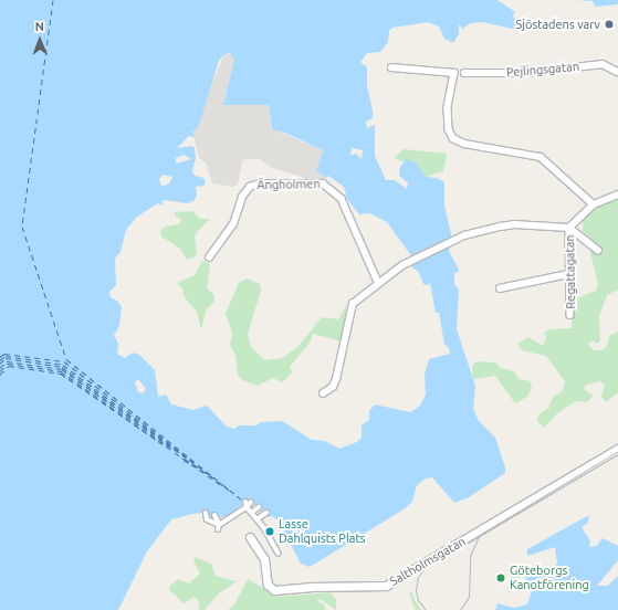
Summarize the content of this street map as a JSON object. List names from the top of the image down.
{
  "streets": {
    "street": [
      "Pejlingsgatan",
      "Ängholmen",
      "Regattagatan",
      "Saltholmsgatan"
    ]
  },
  "places": ["Sjöstadens varv", "Lasse Dahlquists Plats", "Göteborgs Kanotförening"],
  "north": "top"
}
